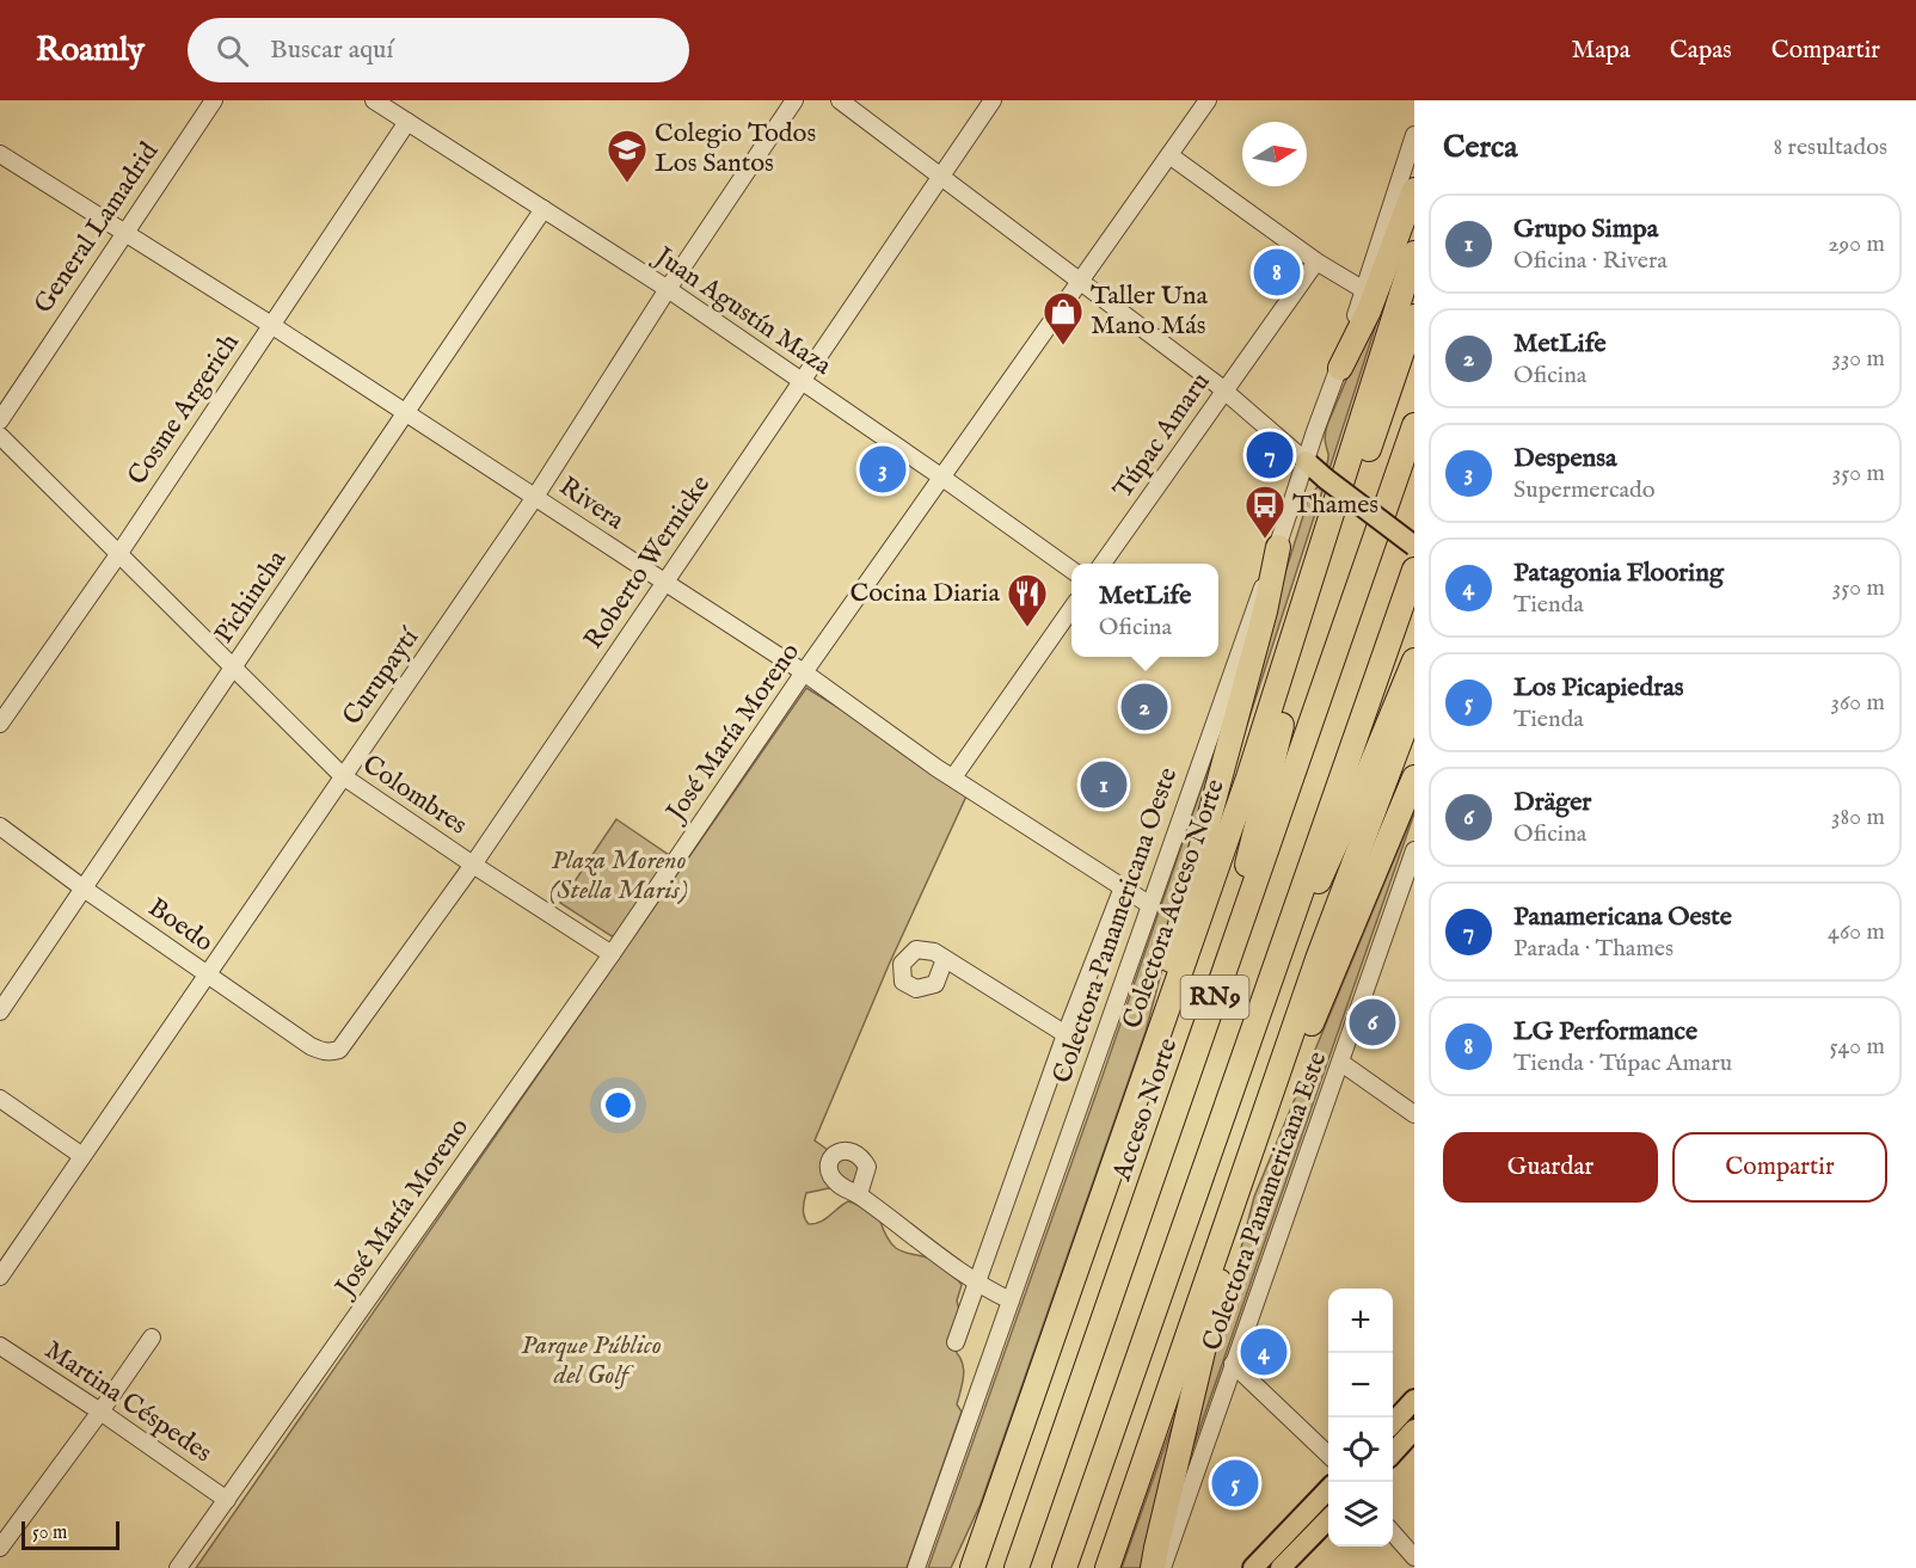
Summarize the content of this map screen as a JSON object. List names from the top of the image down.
{
  "streets": {
    "highway": ["Colectora Acceso Norte", "RN9", "Acceso Norte"],
    "street": [
      "General Lamadrid",
      "Juan Agustín Maza",
      "Cosme Argerich",
      "Túpac Amaru",
      "Rivera",
      "Roberto Wernicke",
      "Pichincha",
      "Curupaytí",
      "José María Moreno",
      "Colombres",
      "Boedo",
      "Colectora Panamericana Oeste",
      "Colectora Panamericana Este",
      "Martina Céspedes"
    ]
  },
  "crossings": [
    ["General Lamadrid", "Rivera"],
    ["Juan Agustín Maza", "Cosme Argerich"],
    ["Juan Agustín Maza", "Roberto Wernicke"],
    ["Juan Agustín Maza", "Pichincha"],
    ["Juan Agustín Maza", "Curupaytí"],
    ["Juan Agustín Maza", "José María Moreno"],
    ["Cosme Argerich", "Rivera"],
    ["Cosme Argerich", "Colombres"],
    ["Rivera", "Roberto Wernicke"],
    ["Rivera", "Pichincha"],
    ["Rivera", "Curupaytí"],
    ["Rivera", "José María Moreno"],
    ["Rivera", "Colectora Panamericana Oeste"],
    ["Roberto Wernicke", "Colombres"],
    ["Roberto Wernicke", "Boedo"],
    ["Pichincha", "Colombres"],
    ["Pichincha", "Boedo"],
    ["Curupaytí", "Colombres"],
    ["Curupaytí", "Boedo"],
    ["José María Moreno", "Colombres"],
    ["José María Moreno", "Martina Céspedes"]
  ],
  "parks": ["Plaza Moreno (Stella Maris)", "Parque Público del Golf"],
  "places": {
    "school or university": ["Colegio Todos Los Santos"],
    "shop": ["Taller Una Mano Más"],
    "bus stop": ["Thames"],
    "restaurant": ["Cocina Diaria"]
  },
  "scale_bar": "50 m",
  "north": "right",
  "page": {
    "header": "Roamly",
    "search": "Buscar aquí",
    "nav": ["Mapa", "Capas", "Compartir"],
    "heading": ["Cerca", "8 resultados"],
    "list": [
      {
        "mark": "1",
        "name": "Grupo Simpa",
        "note": "Oficina · Rivera",
        "value": "290 m"
      },
      {
        "mark": "2",
        "name": "MetLife",
        "note": "Oficina",
        "value": "330 m"
      },
      {
        "mark": "3",
        "name": "Despensa",
        "note": "Supermercado",
        "value": "350 m"
      },
      {
        "mark": "4",
        "name": "Patagonia Flooring",
        "note": "Tienda",
        "value": "350 m"
      },
      {
        "mark": "5",
        "name": "Los Picapiedras",
        "note": "Tienda",
        "value": "360 m"
      },
      {
        "mark": "6",
        "name": "Dräger",
        "note": "Oficina",
        "value": "380 m"
      },
      {
        "mark": "7",
        "name": "Panamericana Oeste",
        "note": "Parada · Thames",
        "value": "460 m"
      },
      {
        "mark": "8",
        "name": "LG Performance",
        "note": "Tienda · Túpac Amaru",
        "value": "540 m"
      }
    ],
    "pins": [
      "8",
      "7",
      "3",
      "2",
      "1",
      "6",
      "4",
      "5"
    ],
    "popup": ["MetLife", "Oficina"],
    "buttons": ["Guardar", "Compartir"],
    "map_buttons": ["+", "−"],
    "scale": "50 m"
  }
}
